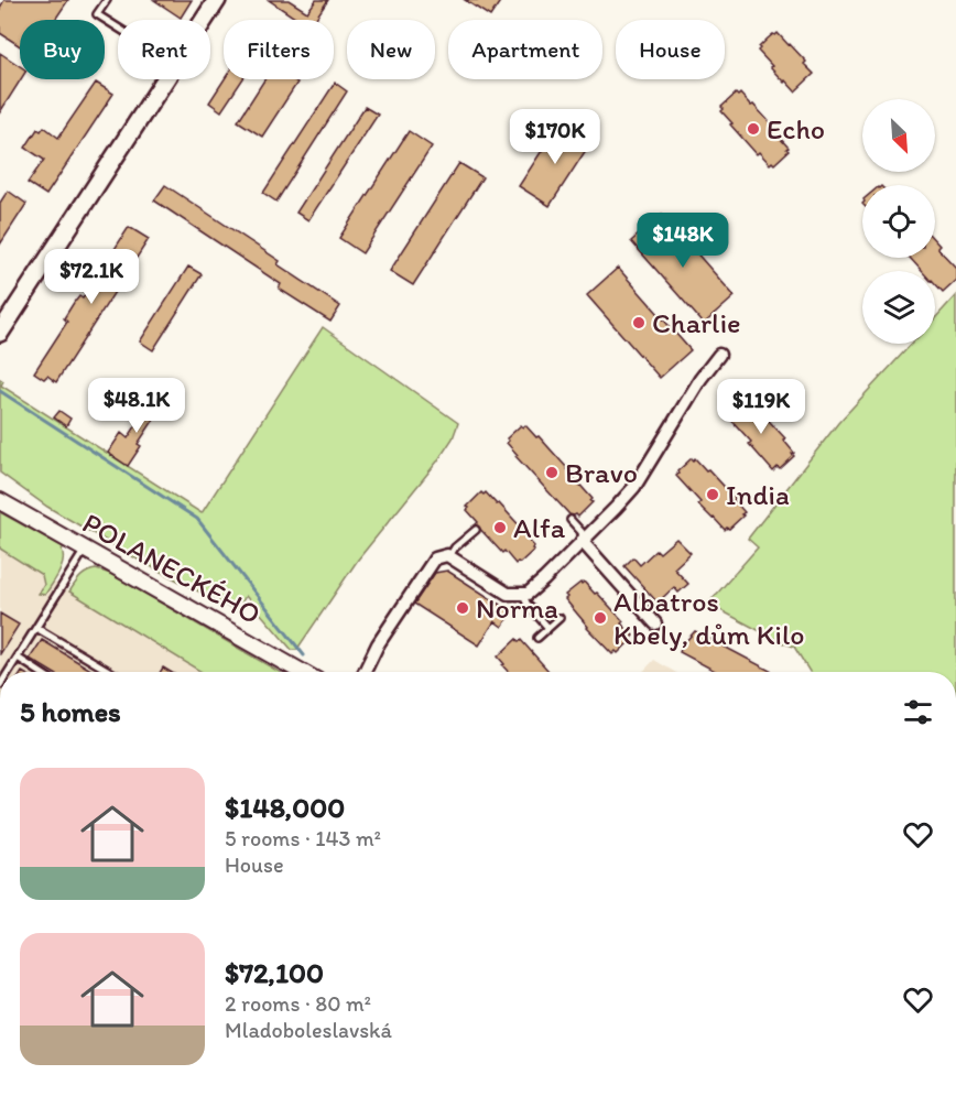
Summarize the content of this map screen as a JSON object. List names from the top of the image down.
{
  "streets": {
    "street": ["POLANECKÉHO"]
  },
  "places": [
    "Echo",
    "Charlie",
    "Bravo",
    "India",
    "Alfa",
    "Norma",
    "Albatros Kbely, dům Kilo"
  ],
  "north": "bottom right",
  "page": {
    "chip": [
      "Buy",
      "Rent",
      "Filters",
      "New",
      "Apartment",
      "House"
    ],
    "price": [
      "$170K",
      "$148K",
      "$72.1K",
      "$48.1K",
      "$119K"
    ],
    "heading": "5 homes",
    "list": [
      {
        "name": "$148,000",
        "note": "5 rooms · 143 m² · House"
      },
      {
        "name": "$72,100",
        "note": "2 rooms · 80 m² · Mladoboleslavská"
      }
    ]
  }
}
